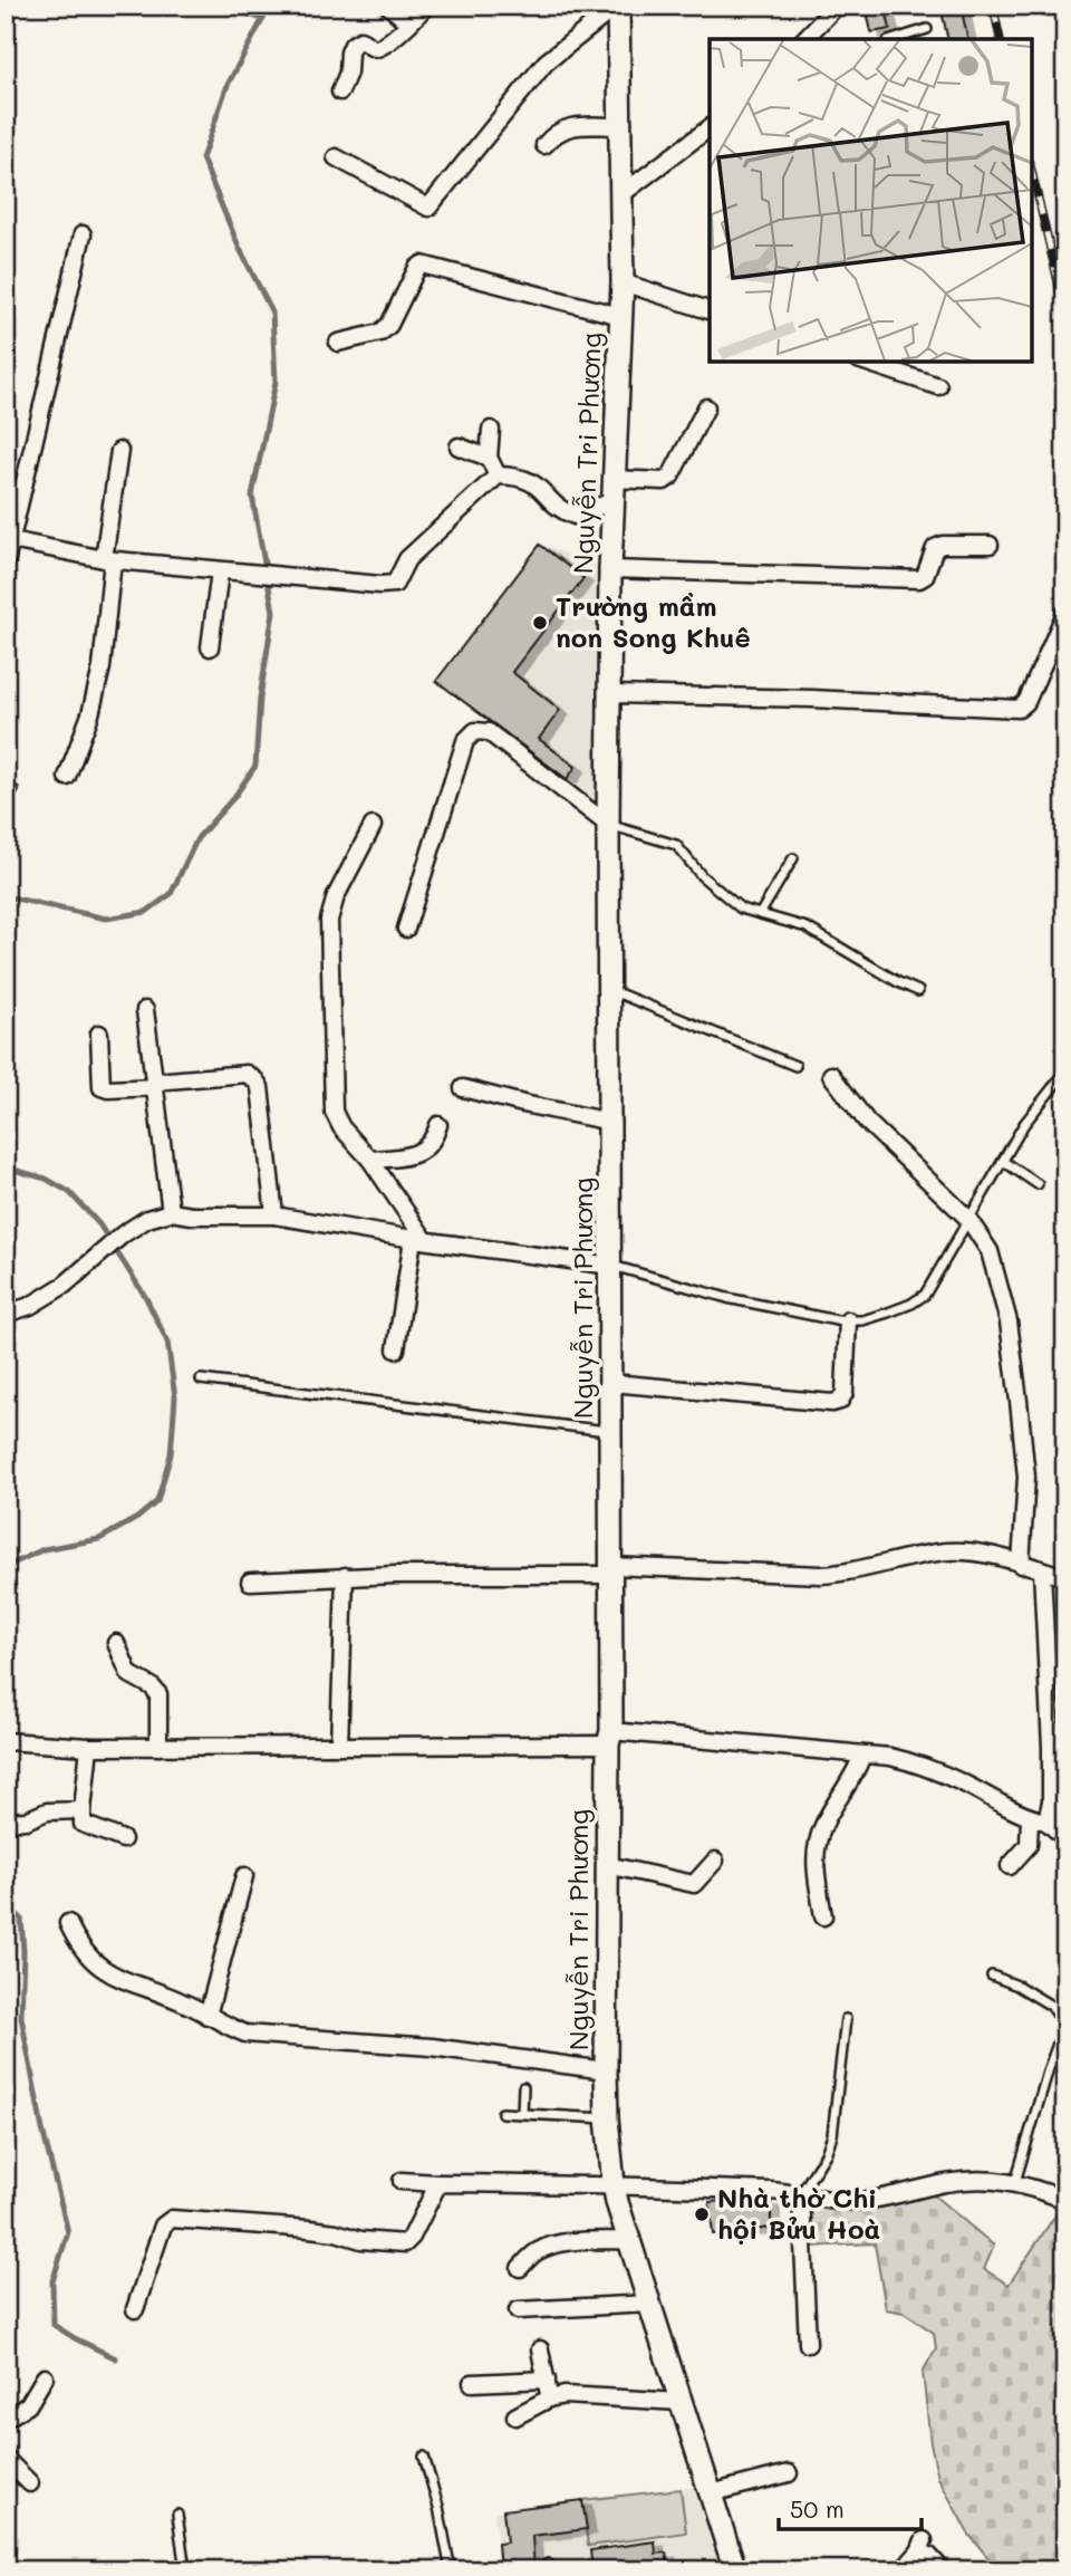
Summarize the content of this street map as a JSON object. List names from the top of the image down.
{
  "streets": {
    "main road": ["Nguyễn Tri Phương"]
  },
  "places": ["Trường mầm non Song Khuê", "Nhà thờ Chi hội Bửu Hoà"],
  "scale_bar": "50 m"
}
